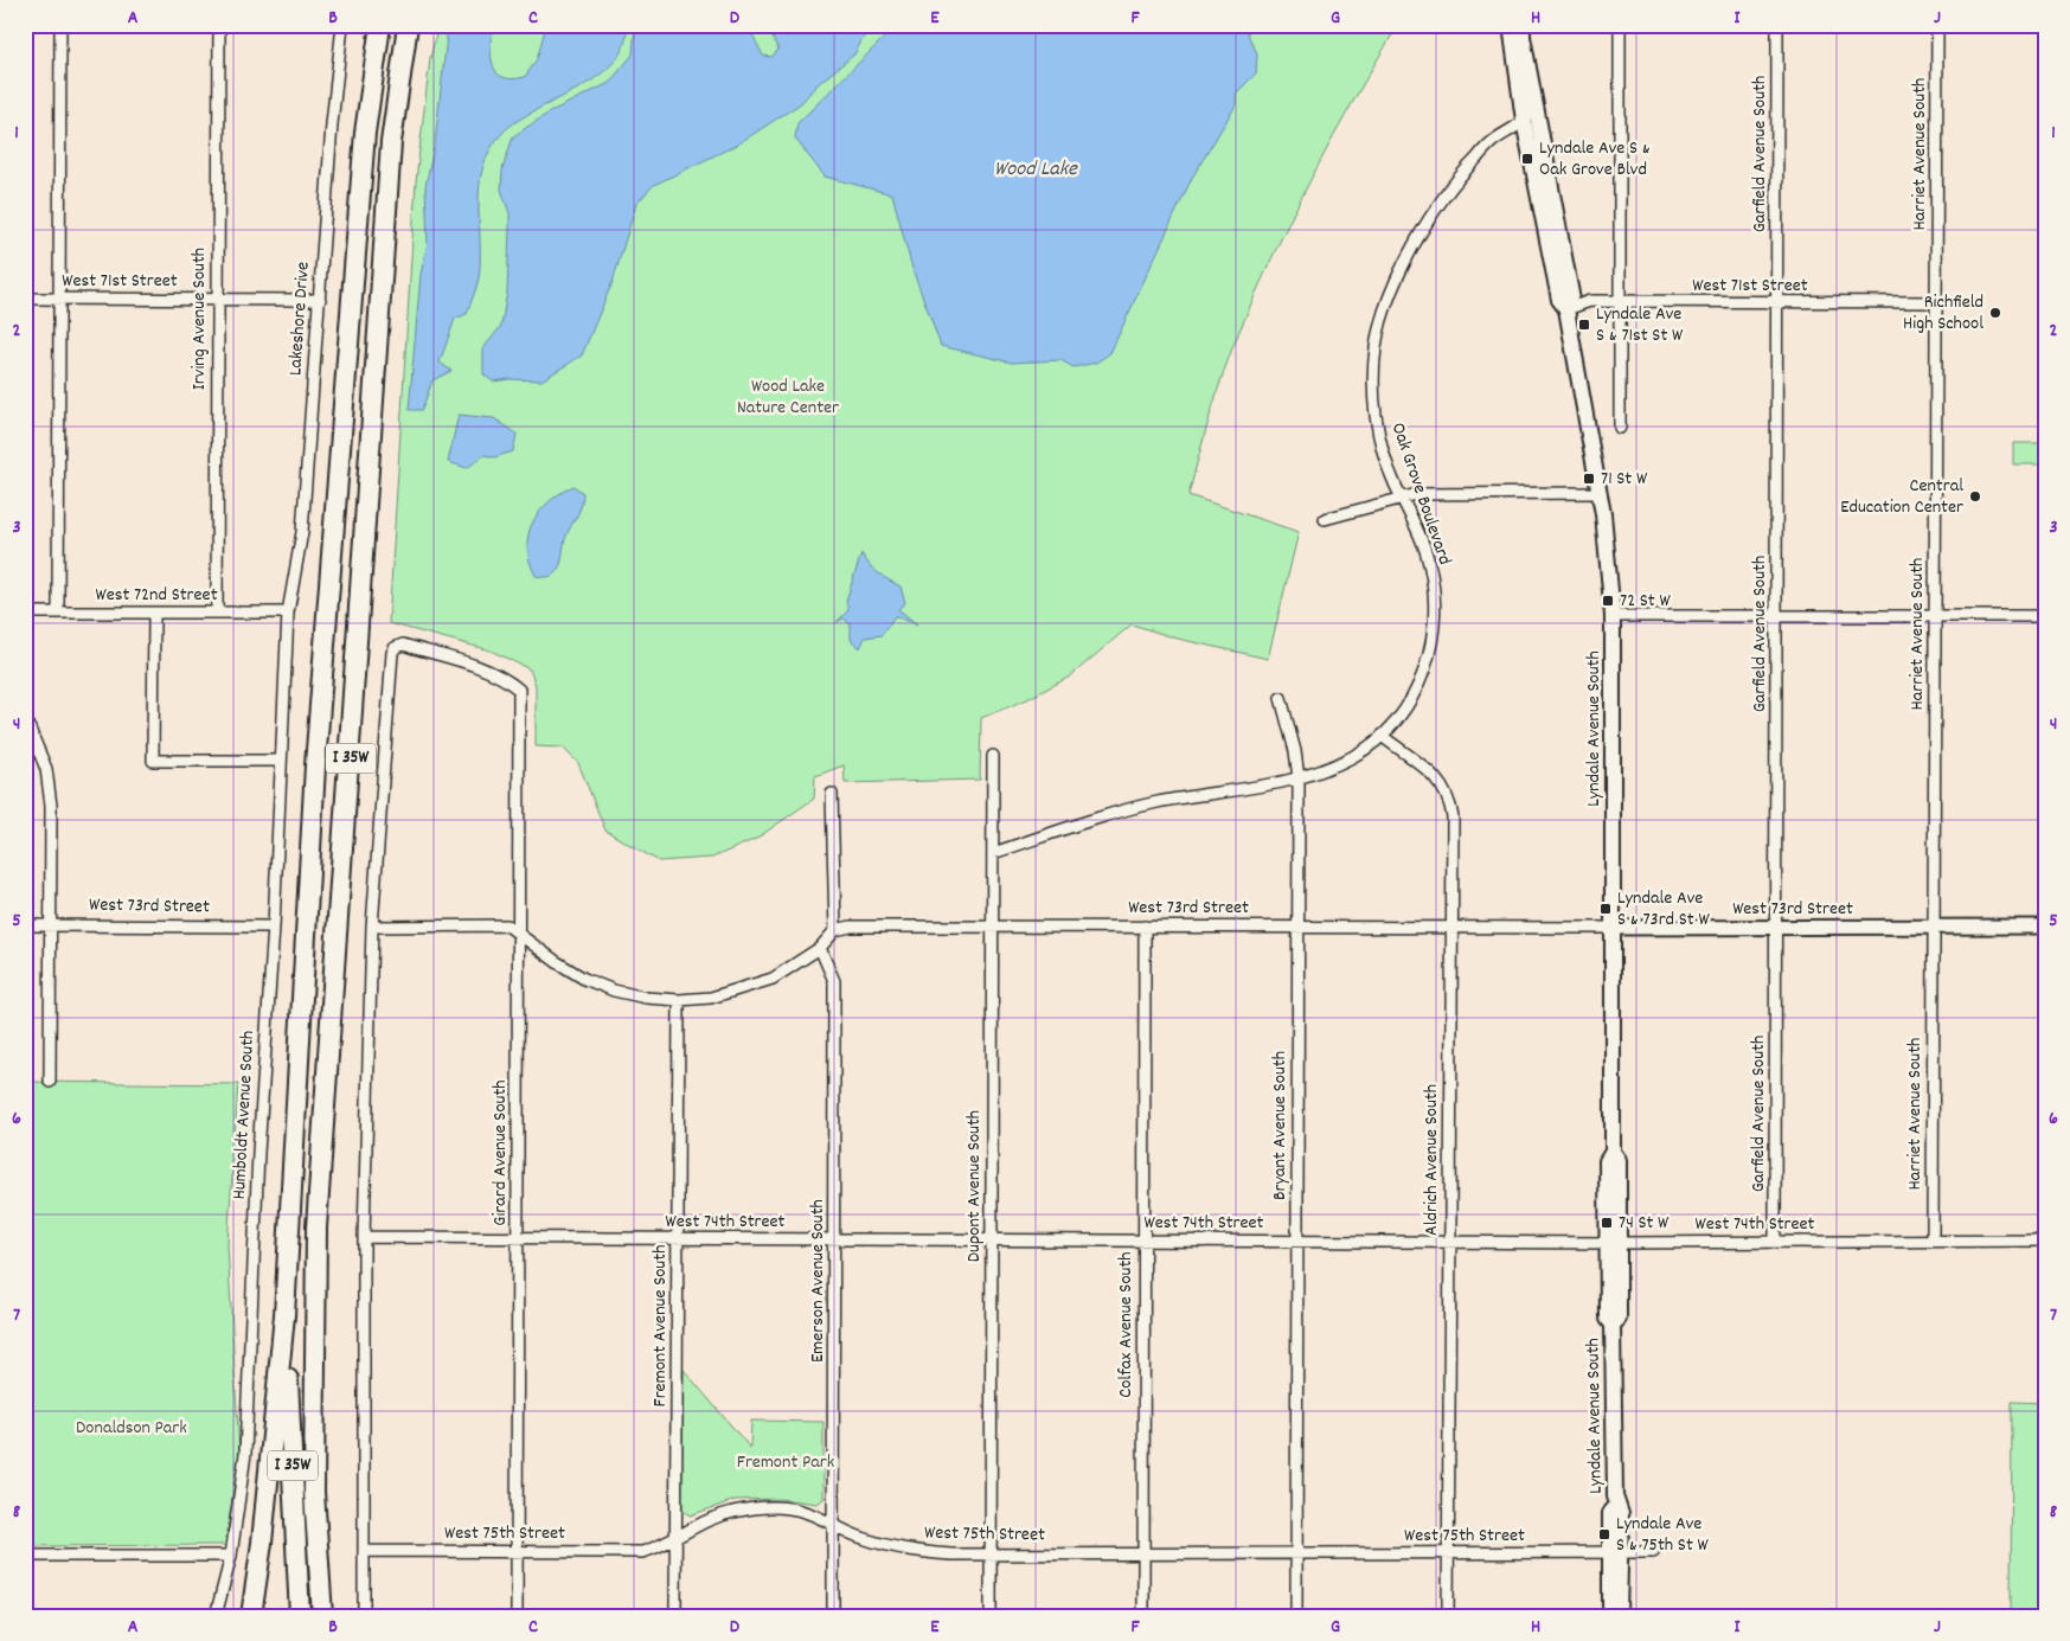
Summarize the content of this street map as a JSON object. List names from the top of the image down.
{
  "streets": {
    "highway": ["I 35W"],
    "main road": ["Lyndale Avenue South"],
    "street": [
      "Garfield Avenue South",
      "Harriet Avenue South",
      "West 71st Street",
      "Irving Avenue South",
      "Lakeshore Drive",
      "Oak Grove Boulevard",
      "West 72nd Street",
      "West 73rd Street",
      "Humboldt Avenue South",
      "Bryant Avenue South",
      "Girard Avenue South",
      "Aldrich Avenue South",
      "Dupont Avenue South",
      "West 74th Street",
      "Emerson Avenue South",
      "Colfax Avenue South",
      "Fremont Avenue South",
      "West 75th Street"
    ]
  },
  "crossings": [
    ["Garfield Avenue South", "West 71st Street"],
    ["Garfield Avenue South", "West 73rd Street"],
    ["Garfield Avenue South", "West 74th Street"],
    ["Harriet Avenue South", "West 71st Street"],
    ["Harriet Avenue South", "West 73rd Street"],
    ["Harriet Avenue South", "West 74th Street"],
    ["West 71st Street", "Irving Avenue South"],
    ["West 71st Street", "Lakeshore Drive"],
    ["West 71st Street", "Lyndale Avenue South"],
    ["Irving Avenue South", "West 72nd Street"],
    ["Lakeshore Drive", "West 72nd Street"],
    ["Lakeshore Drive", "Humboldt Avenue South"],
    ["Oak Grove Boulevard", "Lyndale Avenue South"],
    ["Oak Grove Boulevard", "Bryant Avenue South"],
    ["Oak Grove Boulevard", "Aldrich Avenue South"],
    ["Oak Grove Boulevard", "Dupont Avenue South"],
    ["West 72nd Street", "Humboldt Avenue South"],
    ["Lyndale Avenue South", "West 73rd Street"],
    ["Lyndale Avenue South", "West 74th Street"],
    ["Lyndale Avenue South", "West 75th Street"],
    ["West 73rd Street", "Humboldt Avenue South"],
    ["West 73rd Street", "Bryant Avenue South"],
    ["West 73rd Street", "Aldrich Avenue South"],
    ["West 73rd Street", "Dupont Avenue South"],
    ["West 73rd Street", "Colfax Avenue South"],
    ["Bryant Avenue South", "West 74th Street"],
    ["Bryant Avenue South", "West 75th Street"],
    ["Girard Avenue South", "West 74th Street"],
    ["Girard Avenue South", "West 75th Street"],
    ["Aldrich Avenue South", "West 74th Street"],
    ["Aldrich Avenue South", "West 75th Street"],
    ["Dupont Avenue South", "West 74th Street"],
    ["Dupont Avenue South", "West 75th Street"],
    ["West 74th Street", "Emerson Avenue South"],
    ["West 74th Street", "Colfax Avenue South"],
    ["West 74th Street", "Fremont Avenue South"],
    ["Emerson Avenue South", "West 75th Street"],
    ["Colfax Avenue South", "West 75th Street"],
    ["Fremont Avenue South", "West 75th Street"]
  ],
  "water": ["Wood Lake"],
  "parks": ["Wood Lake Nature Center", "Donaldson Park", "Fremont Park"],
  "places": {
    "transit": [
      "Lyndale Ave S & Oak Grove Blvd",
      "Lyndale Ave S & 71st St W",
      "71 St W",
      "72 St W",
      "Lyndale Ave S & 73rd St W",
      "74 St W",
      "Lyndale Ave S & 75th St W"
    ],
    "other": ["Richfield High School", "Central Education Center"]
  },
  "grid": {
    "columns": [
      "A",
      "B",
      "C",
      "D",
      "E",
      "F",
      "G",
      "H",
      "I",
      "J"
    ],
    "rows": [
      "1",
      "2",
      "3",
      "4",
      "5",
      "6",
      "7",
      "8"
    ]
  }
}
